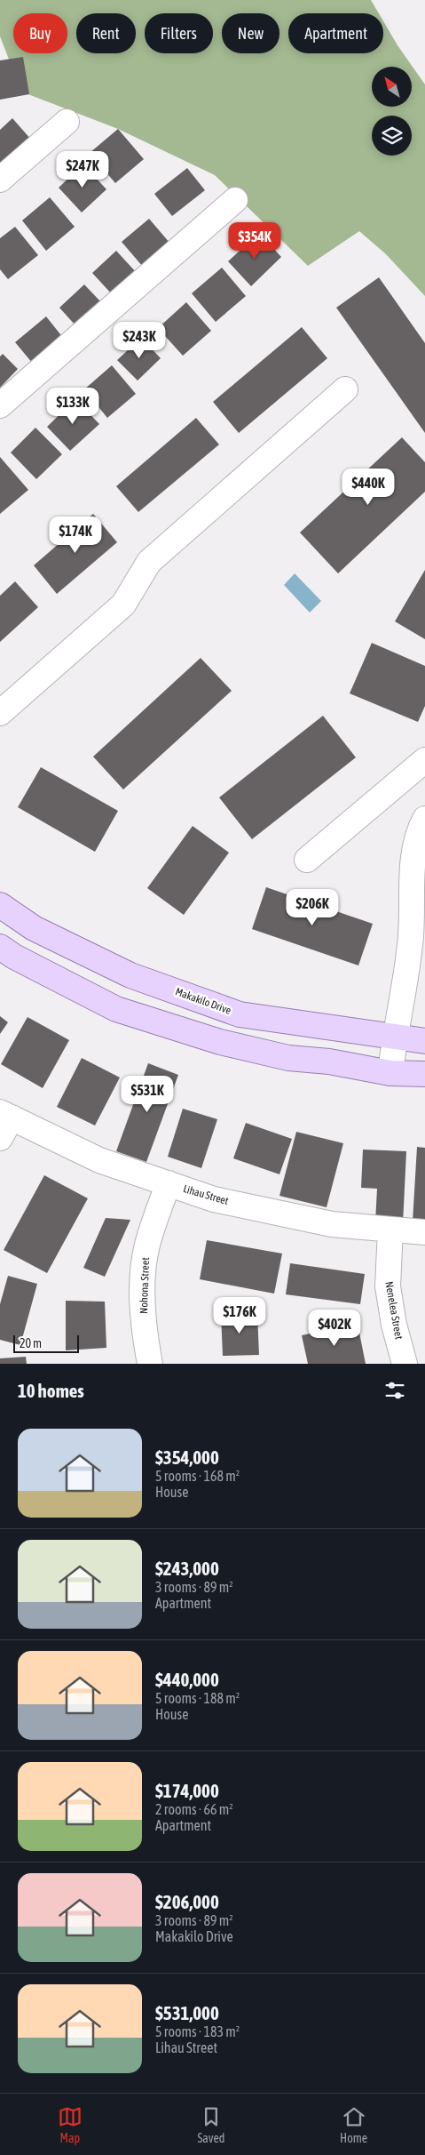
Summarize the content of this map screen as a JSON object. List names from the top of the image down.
{
  "streets": {
    "main road": ["Makakilo Drive"],
    "street": ["Lihau Street", "Nohona Street", "Nenelea Street"]
  },
  "crossings": [
    ["Lihau Street", "Nohona Street"],
    ["Lihau Street", "Nenelea Street"]
  ],
  "scale_bar": "20 m",
  "north": "top left",
  "page": {
    "chip": [
      "Buy",
      "Rent",
      "Filters",
      "New",
      "Apartment"
    ],
    "price": [
      "$247K",
      "$354K",
      "$243K",
      "$133K",
      "$440K",
      "$174K",
      "$206K",
      "$531K",
      "$176K",
      "$402K"
    ],
    "scale": "20 m",
    "heading": "10 homes",
    "list": [
      {
        "name": "$354,000",
        "note": "5 rooms · 168 m² · House"
      },
      {
        "name": "$243,000",
        "note": "3 rooms · 89 m² · Apartment"
      },
      {
        "name": "$440,000",
        "note": "5 rooms · 188 m² · House"
      },
      {
        "name": "$174,000",
        "note": "2 rooms · 66 m² · Apartment"
      },
      {
        "name": "$206,000",
        "note": "3 rooms · 89 m² · Makakilo Drive"
      },
      {
        "name": "$531,000",
        "note": "5 rooms · 183 m² · Lihau Street"
      }
    ],
    "tabs": ["Map", "Saved", "Home"]
  }
}
